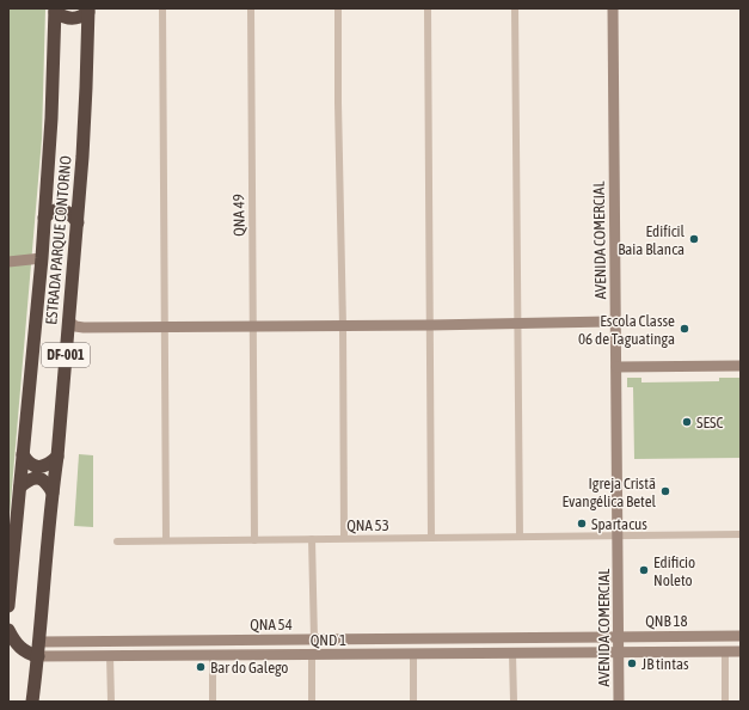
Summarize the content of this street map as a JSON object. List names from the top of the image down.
{
  "streets": {
    "highway": ["ESTRADA PARQUE CONTORNO", "DF-001"],
    "main road": [
      "AVENIDA COMERCIAL",
      "QNB 18",
      "QNA 54",
      "QND 1"
    ],
    "street": ["QNA 49", "QNA 53"]
  },
  "crossings": [
    ["QNA 49", "QNA 53"],
    ["ESTRADA PARQUE CONTORNO", "QNA 54"],
    ["ESTRADA PARQUE CONTORNO", "QND 1"],
    ["AVENIDA COMERCIAL", "QNA 53"],
    ["AVENIDA COMERCIAL", "QNB 18"],
    ["AVENIDA COMERCIAL", "QNA 54"],
    ["AVENIDA COMERCIAL", "QND 1"],
    ["QNB 18", "QNA 54"]
  ],
  "places": [
    "Edifícil Baia Blanca",
    "Escola Classe 06 de Taguatinga",
    "SESC",
    "Igreja Cristã Evangélica Betel",
    "Spartacus",
    "Edificio Noleto",
    "JB tintas",
    "Bar do Galego"
  ]
}
